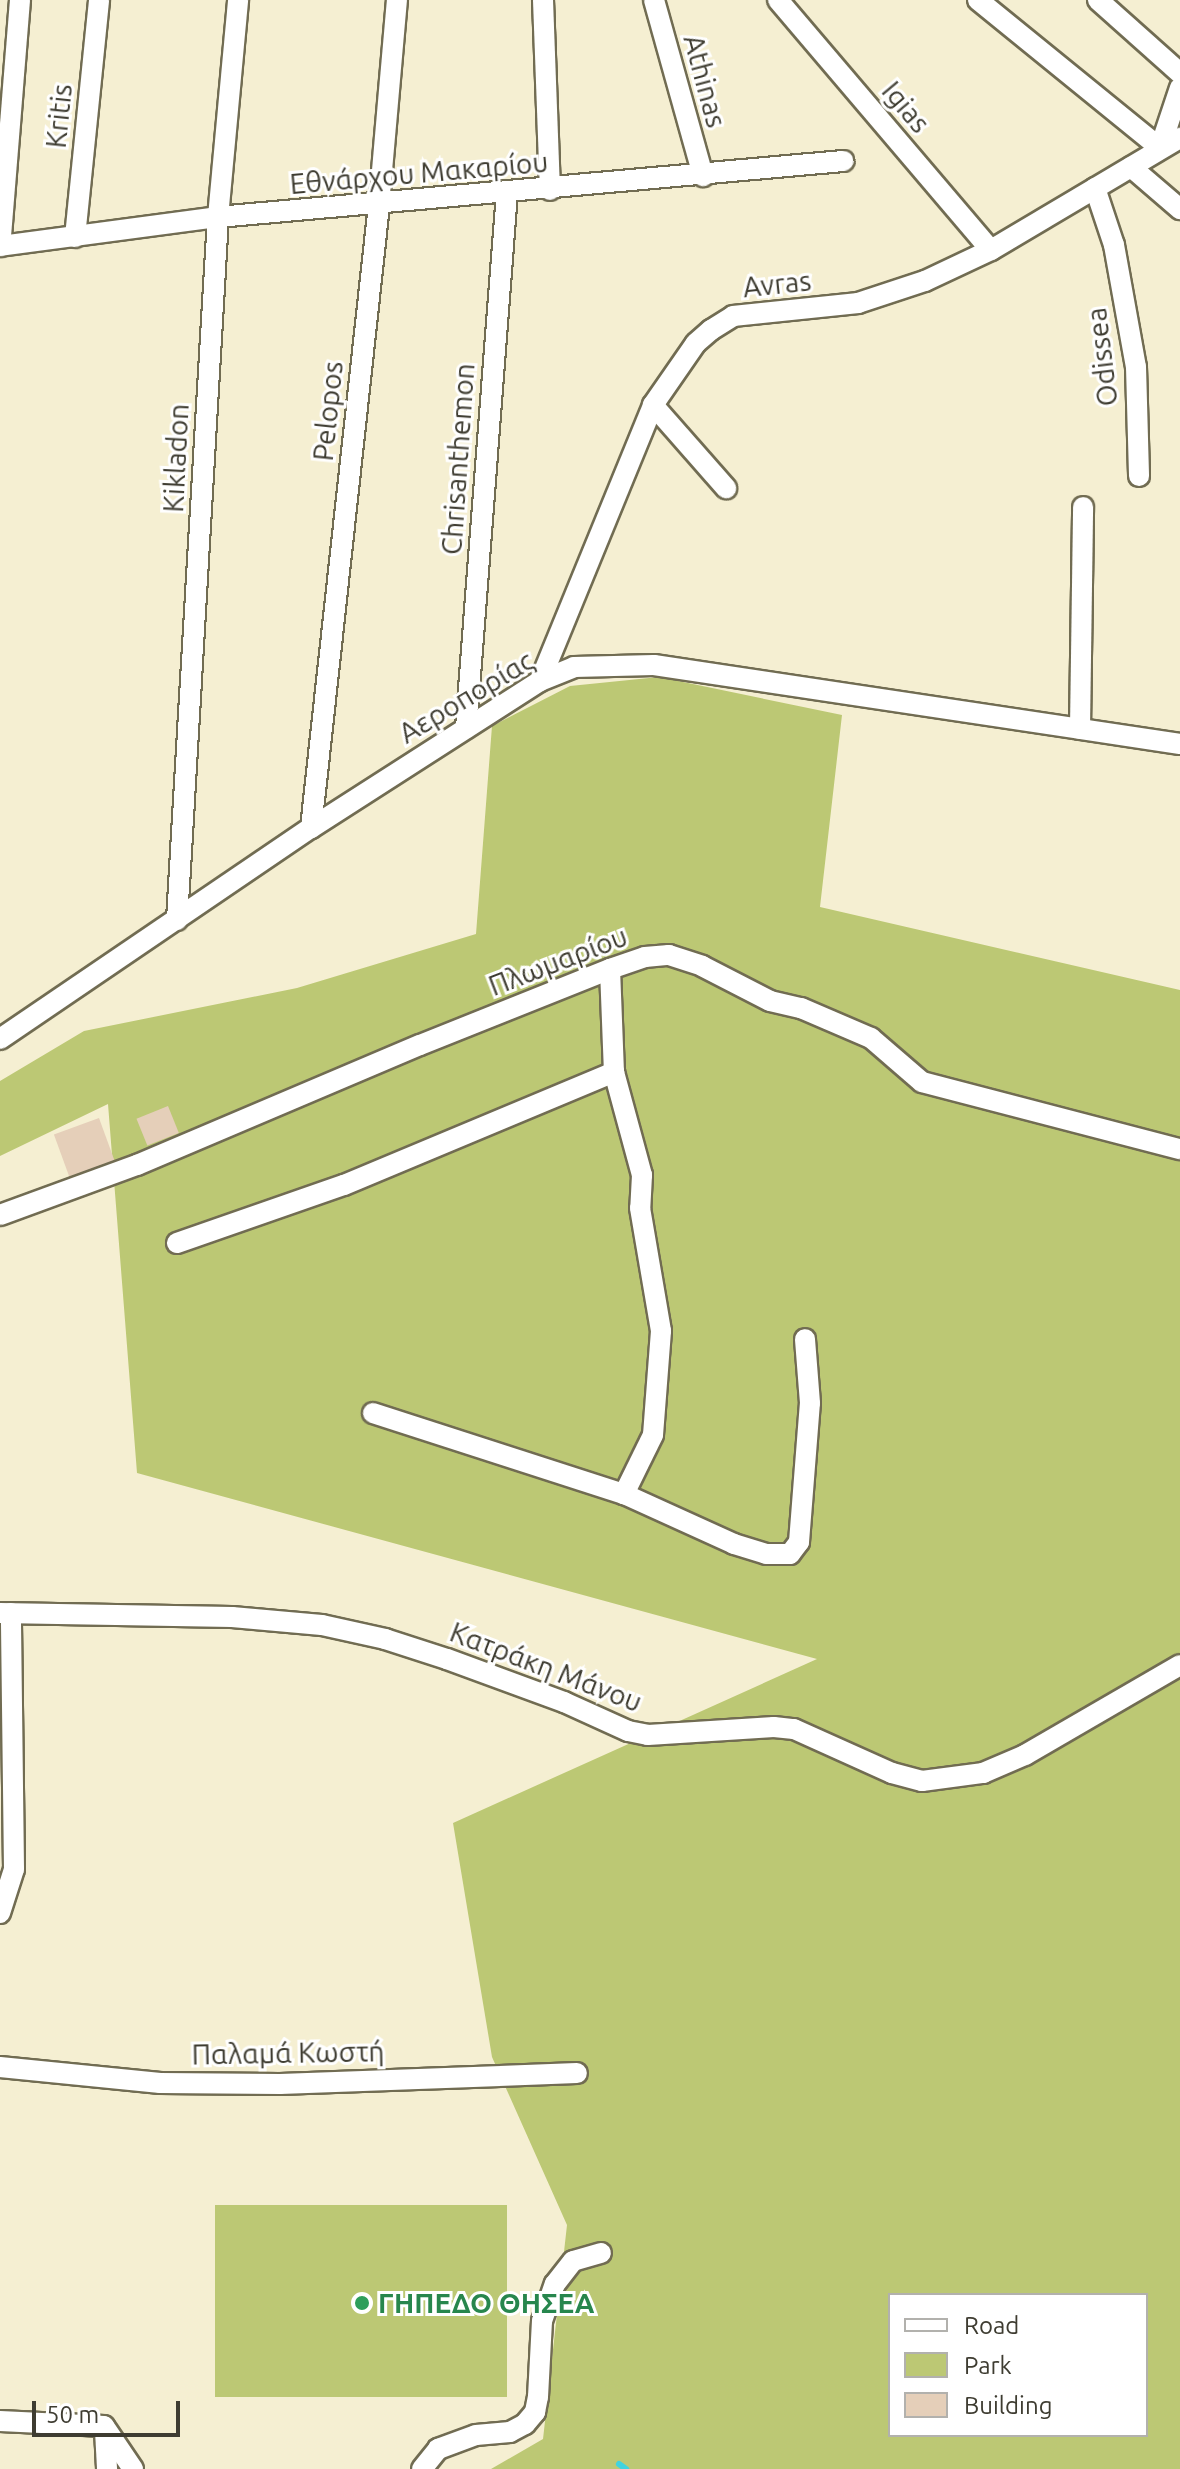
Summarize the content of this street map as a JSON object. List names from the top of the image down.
{
  "streets": {
    "street": [
      "Athinas",
      "Igias",
      "Kritis",
      "Εθνάρχου Μακαρίου",
      "Avras",
      "Odissea",
      "Pelopos",
      "Kikladon",
      "Chrisanthemon",
      "Αεροπορίας",
      "Πλωμαρίου",
      "Κατράκη Μάνου",
      "Παλαμά Κωστή"
    ]
  },
  "crossings": [
    ["Athinas", "Εθνάρχου Μακαρίου"],
    ["Igias", "Avras"],
    ["Kritis", "Εθνάρχου Μακαρίου"],
    ["Εθνάρχου Μακαρίου", "Pelopos"],
    ["Εθνάρχου Μακαρίου", "Kikladon"],
    ["Εθνάρχου Μακαρίου", "Chrisanthemon"],
    ["Avras", "Odissea"],
    ["Avras", "Αεροπορίας"],
    ["Pelopos", "Αεροπορίας"],
    ["Kikladon", "Αεροπορίας"],
    ["Chrisanthemon", "Αεροπορίας"]
  ],
  "places": ["ΓΗΠΕΔΟ ΘΗΣΕΑ"],
  "legend": ["Road", "Park", "Building"],
  "scale_bar": "50 m"
}
